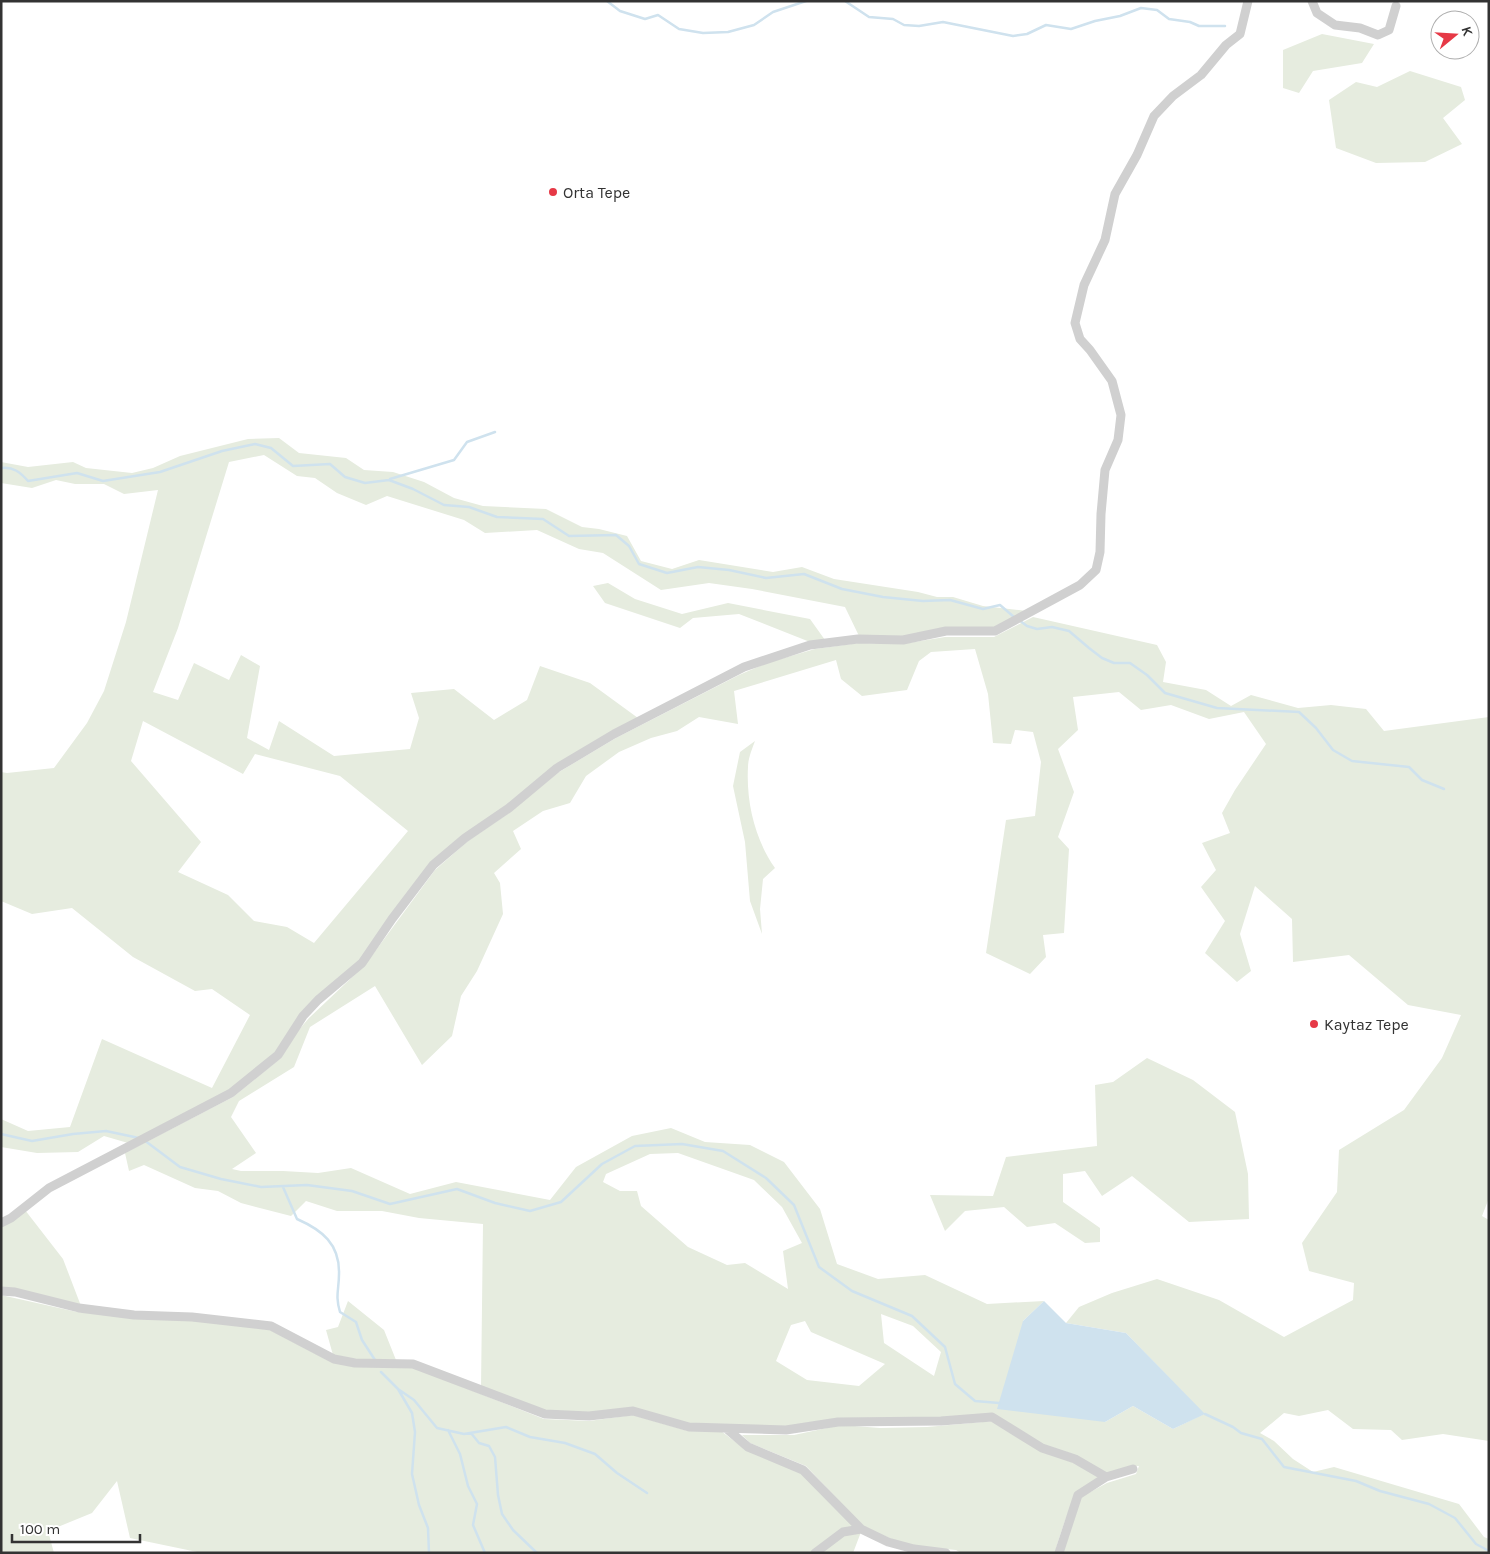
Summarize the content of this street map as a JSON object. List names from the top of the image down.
{
  "places": ["Orta Tepe", "Kaytaz Tepe"],
  "scale_bar": "100 m",
  "north": "right"
}
